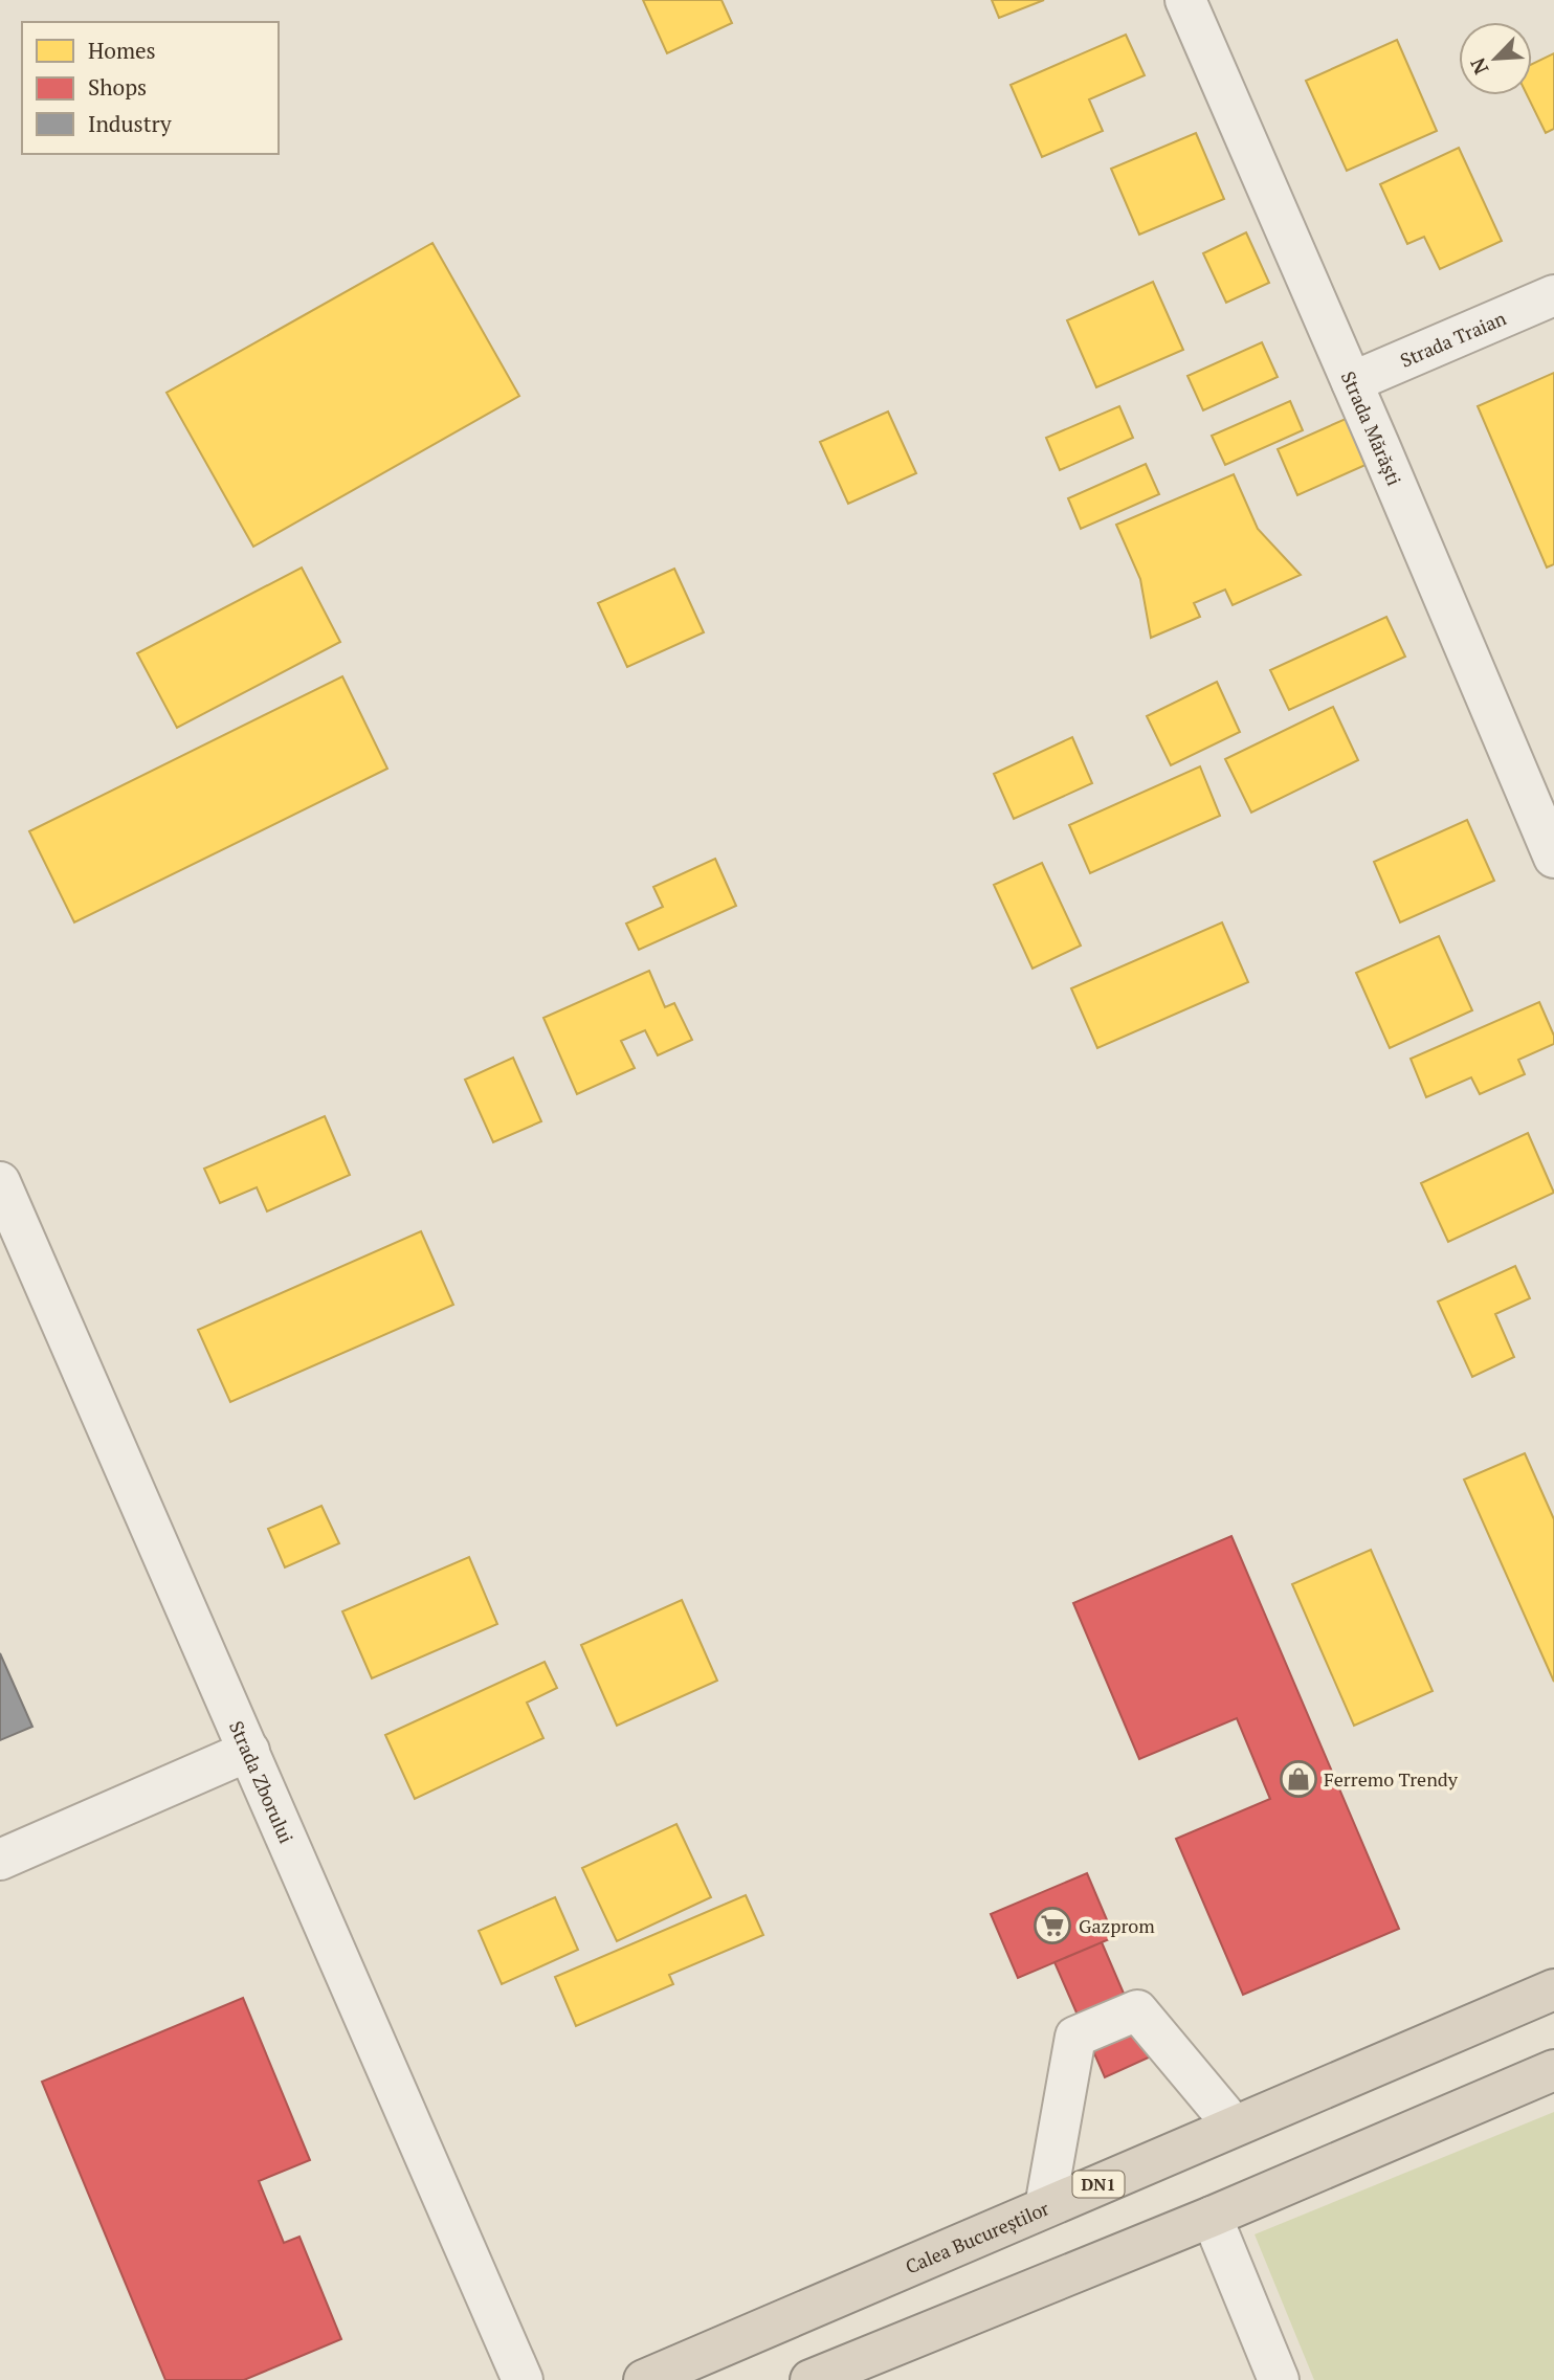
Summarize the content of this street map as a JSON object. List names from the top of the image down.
{
  "streets": {
    "highway": ["DN1", "Calea Bucureștilor"],
    "street": ["Strada Traian", "Strada Mărăști", "Strada Zborului"]
  },
  "crossings": [
    ["Strada Traian", "Strada Mărăști"]
  ],
  "places": {
    "shop": ["Ferremo Trendy"],
    "supermarket": ["Gazprom"]
  },
  "legend": ["Homes", "Shops", "Industry"],
  "north": "bottom left"
}
